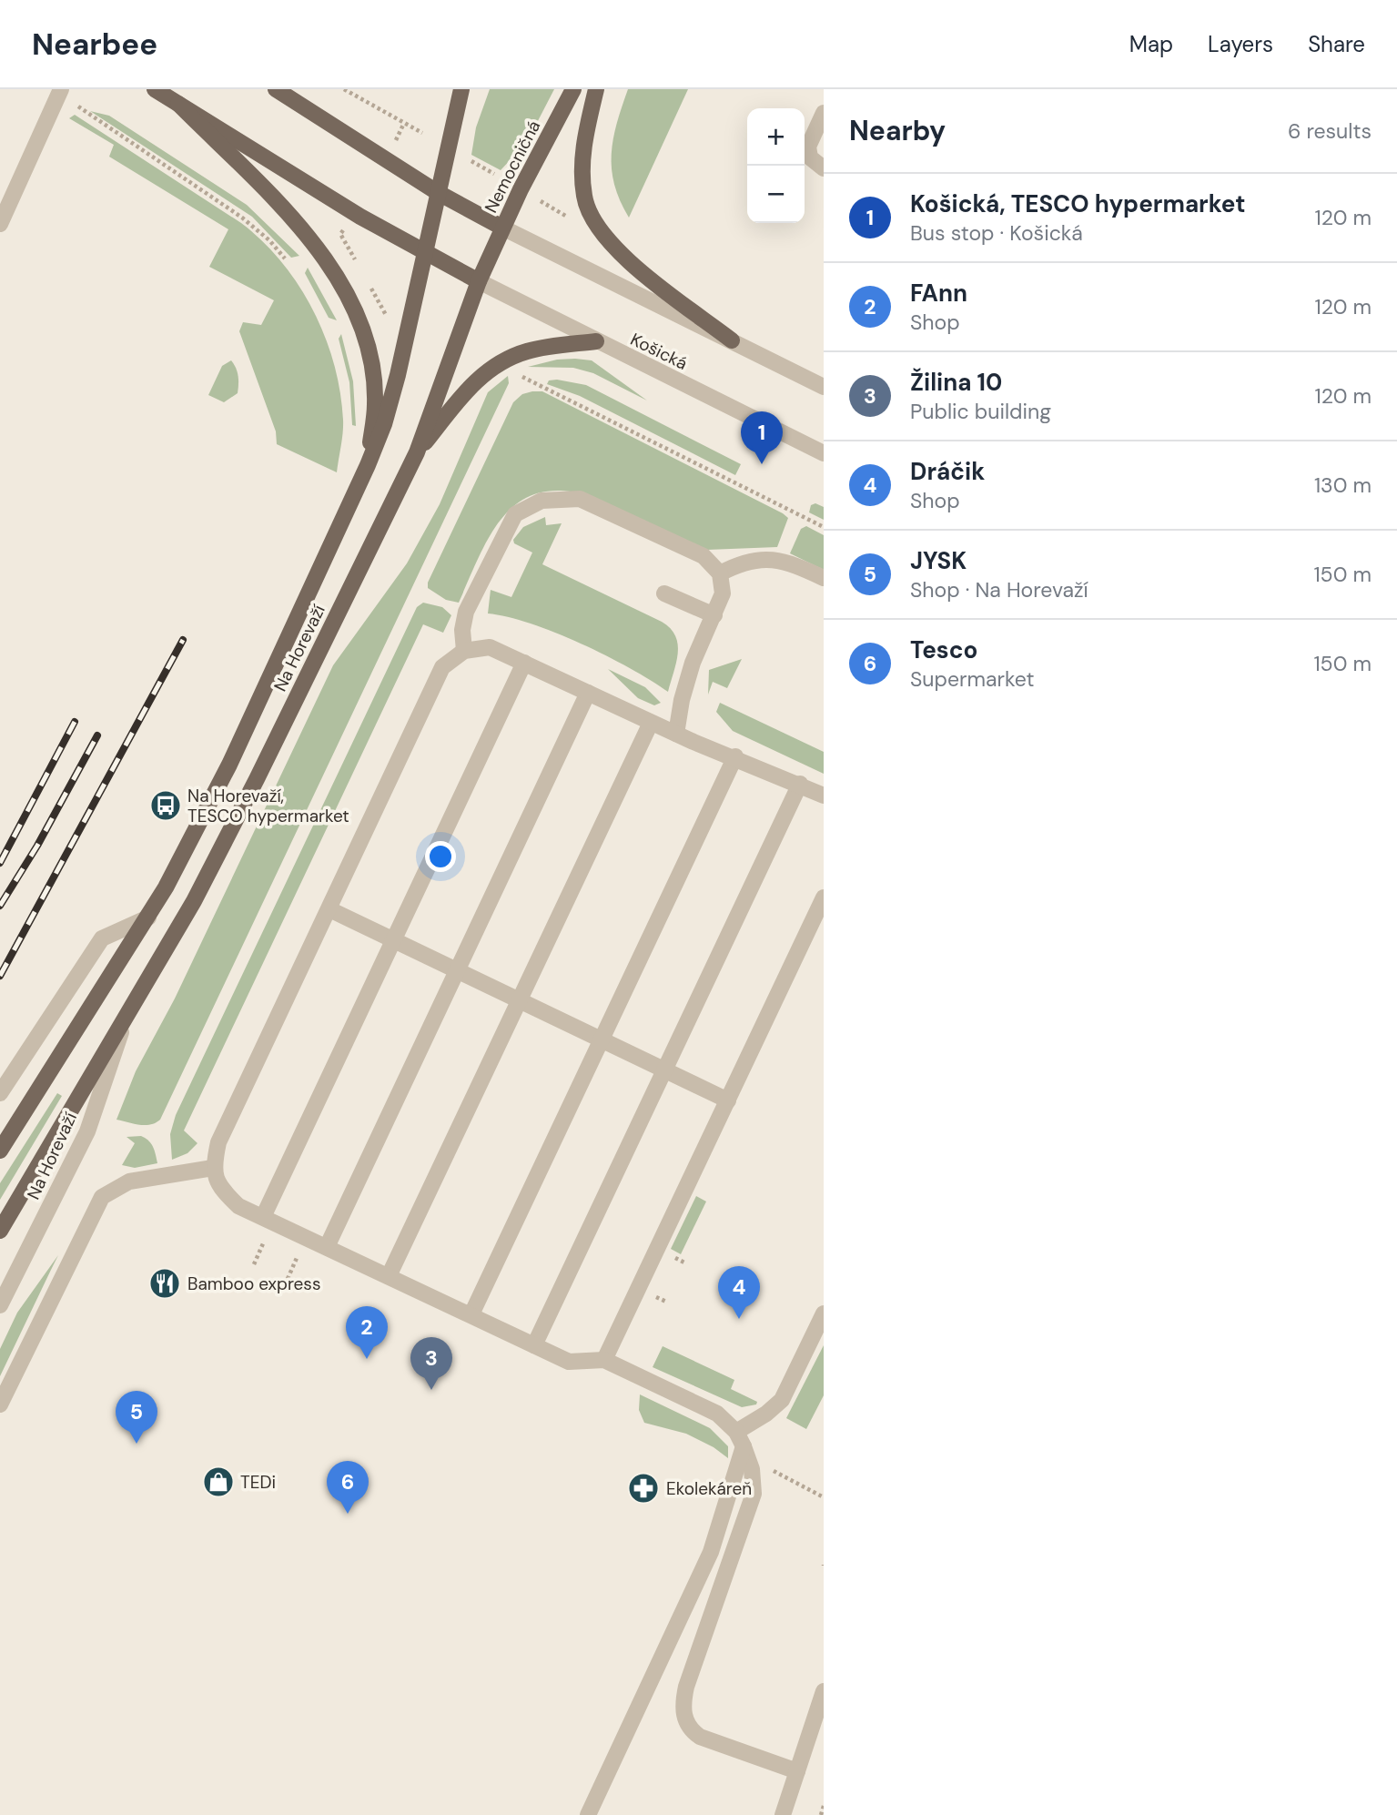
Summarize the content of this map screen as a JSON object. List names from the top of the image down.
{
  "streets": {
    "main road": ["Nemocničná", "Na Horevaží"],
    "street": ["Košická"]
  },
  "crossings": [
    ["Nemocničná", "Košická"],
    ["Nemocničná", "Na Horevaží"],
    ["Košická", "Na Horevaží"]
  ],
  "places": {
    "bus stop": ["Na Horevaží, TESCO hypermarket"],
    "restaurant": ["Bamboo express"],
    "shop": ["TEDi"],
    "pharmacy": ["Ekolekáreň"]
  },
  "page": {
    "header": "Nearbee",
    "nav": ["Map", "Layers", "Share"],
    "heading": ["Nearby", "6 results"],
    "map_buttons": ["+", "−"],
    "list": [
      {
        "mark": "1",
        "name": "Košická, TESCO hypermarket",
        "note": "Bus stop · Košická",
        "value": "120 m"
      },
      {
        "mark": "2",
        "name": "FAnn",
        "note": "Shop",
        "value": "120 m"
      },
      {
        "mark": "3",
        "name": "Žilina 10",
        "note": "Public building",
        "value": "120 m"
      },
      {
        "mark": "4",
        "name": "Dráčik",
        "note": "Shop",
        "value": "130 m"
      },
      {
        "mark": "5",
        "name": "JYSK",
        "note": "Shop · Na Horevaží",
        "value": "150 m"
      },
      {
        "mark": "6",
        "name": "Tesco",
        "note": "Supermarket",
        "value": "150 m"
      }
    ],
    "pins": [
      "1",
      "4",
      "2",
      "3",
      "5",
      "6"
    ]
  }
}
